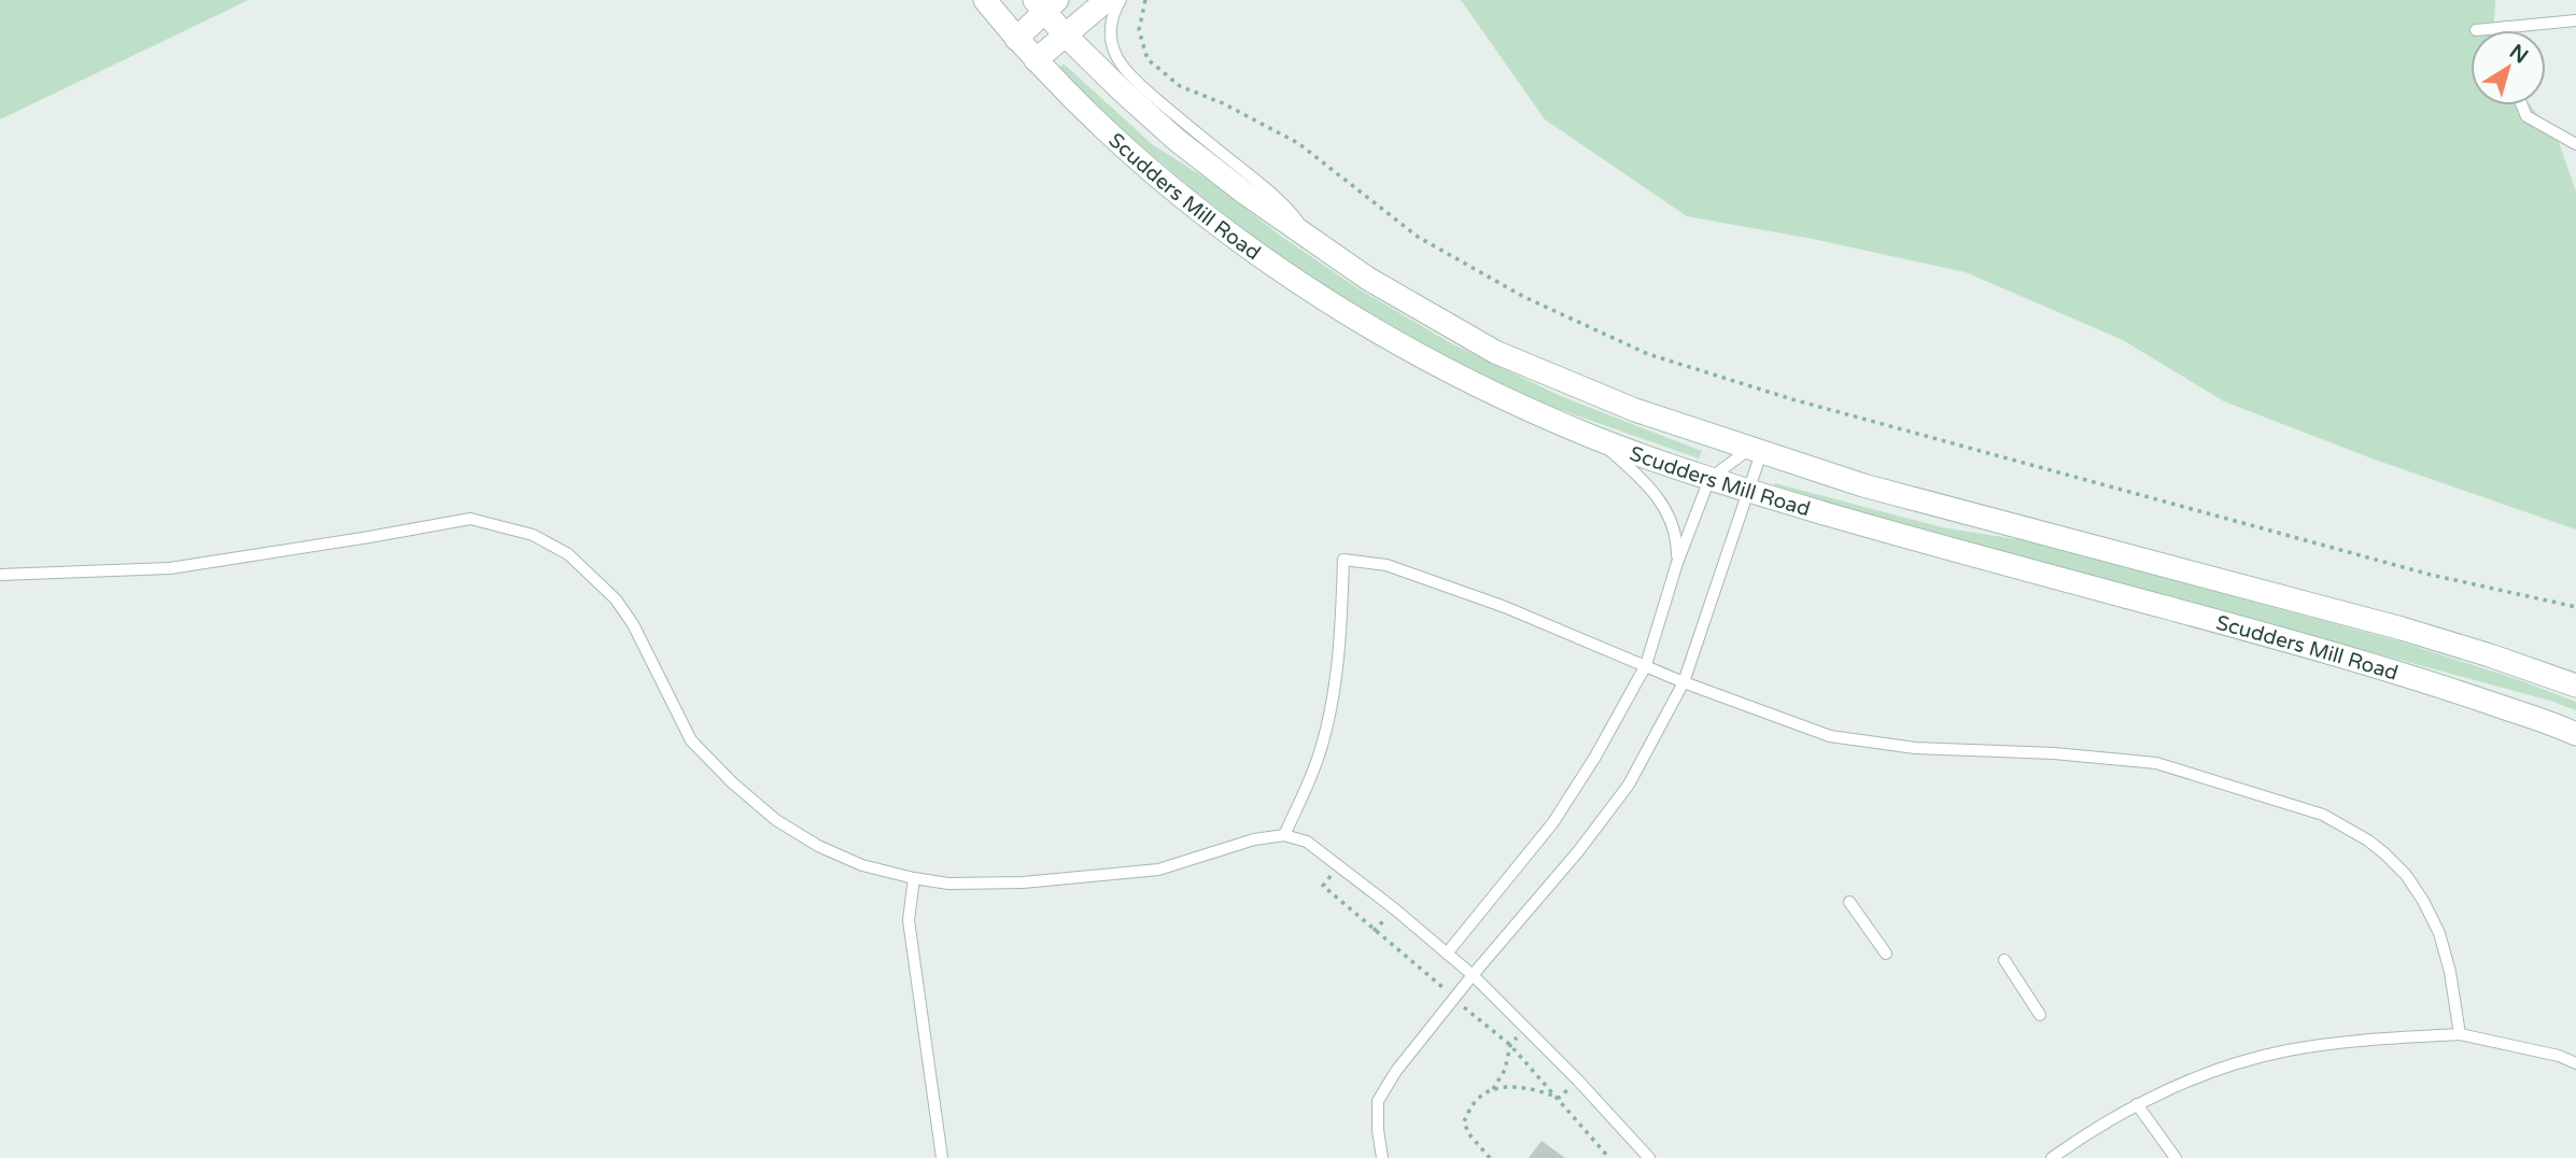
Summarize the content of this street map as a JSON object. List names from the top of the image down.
{
  "streets": {
    "main road": ["Scudders Mill Road"]
  },
  "north": "top right"
}
